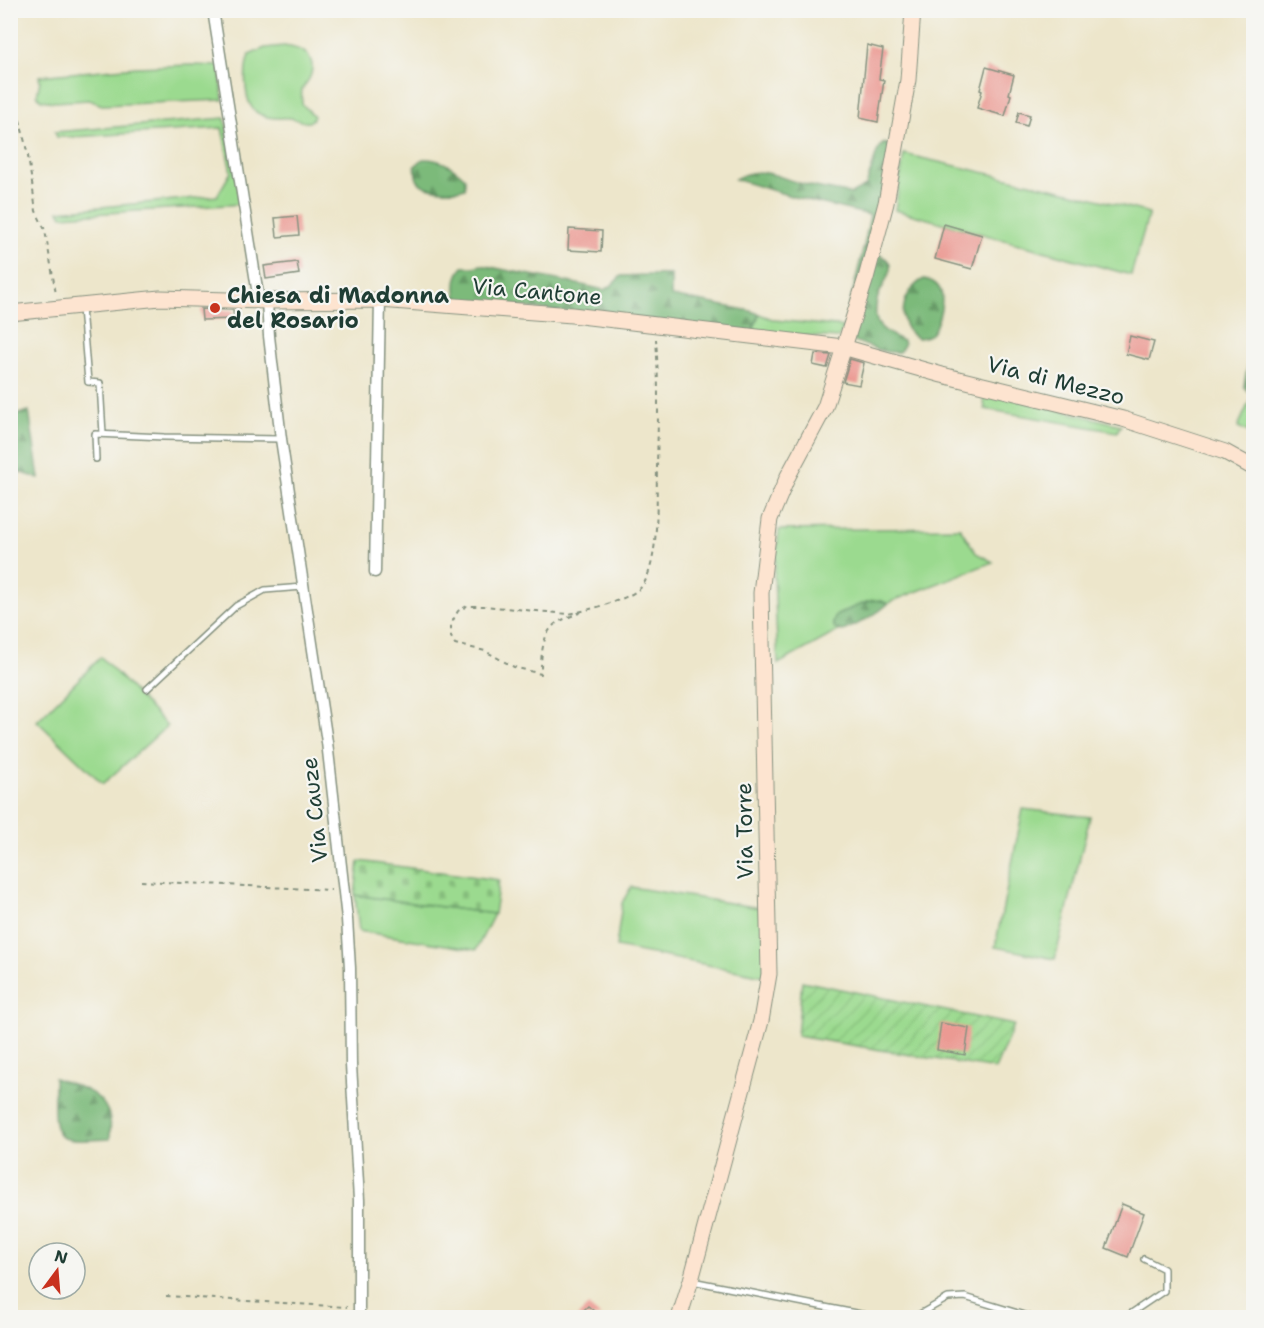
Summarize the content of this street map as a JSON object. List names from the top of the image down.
{
  "streets": {
    "main road": ["Via Cantone", "Via di Mezzo", "Via Torre"],
    "street": ["Via Cauze"]
  },
  "crossings": [
    ["Via Cantone", "Via di Mezzo"],
    ["Via Cantone", "Via Cauze"],
    ["Via Cantone", "Via Torre"],
    ["Via di Mezzo", "Via Torre"]
  ],
  "places": ["Chiesa di Madonna del Rosario"],
  "north": "top"
}
